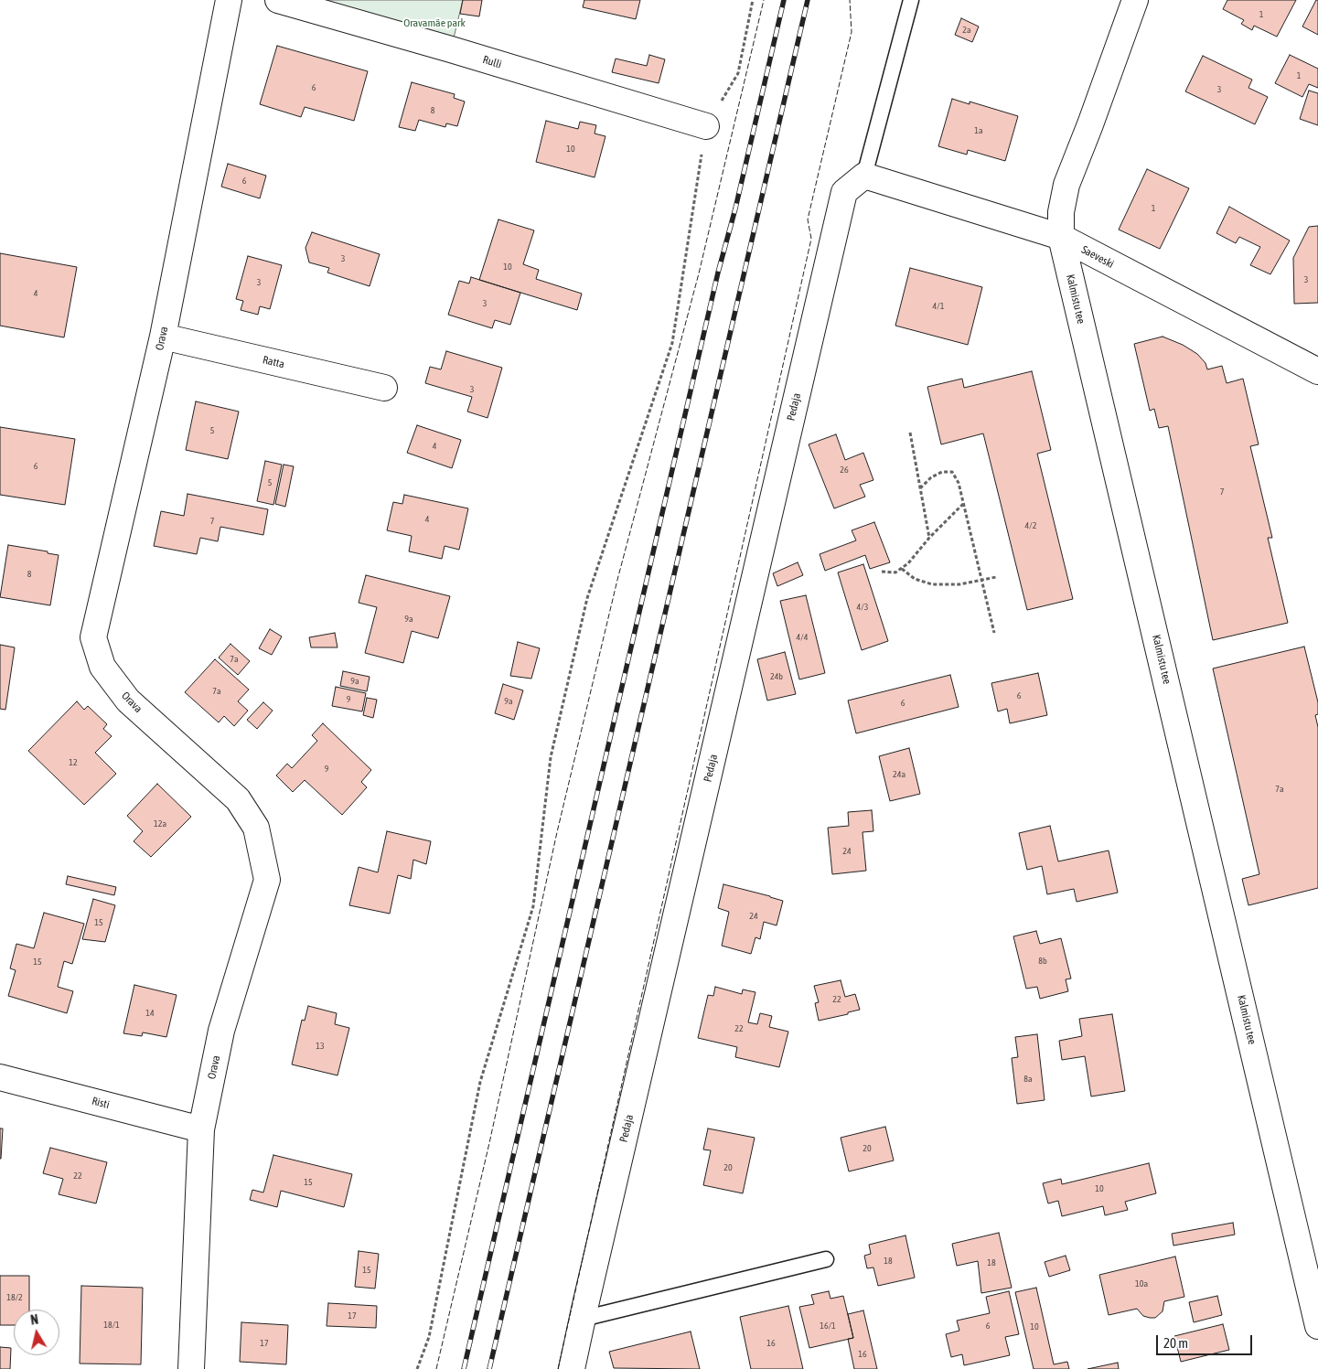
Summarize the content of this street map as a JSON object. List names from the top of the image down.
{
  "streets": {
    "street": [
      "Rulli",
      "Saeveski",
      "Kalmistu tee",
      "Orava",
      "Ratta",
      "Pedaja",
      "Risti"
    ]
  },
  "crossings": [
    ["Saeveski", "Kalmistu tee"],
    ["Saeveski", "Pedaja"],
    ["Orava", "Ratta"],
    ["Orava", "Risti"]
  ],
  "parks": ["Oravamäe park"],
  "house_numbers": [
    "1",
    "2a",
    "1",
    "6",
    "3",
    "8",
    "1a",
    "10",
    "6",
    "1",
    "3",
    "10",
    "3",
    "3",
    "4",
    "3",
    "4/1",
    "3",
    "5",
    "4",
    "6",
    "26",
    "5",
    "7",
    "4",
    "7",
    "4/2",
    "8",
    "4/3",
    "9a",
    "4/4",
    "7a",
    "24b",
    "9a",
    "7a",
    "6",
    "9",
    "9a",
    "6",
    "12",
    "9",
    "24a",
    "7a",
    "12a",
    "24",
    "24",
    "15",
    "8b",
    "15",
    "22",
    "14",
    "22",
    "13",
    "8a",
    "20",
    "20",
    "22",
    "15",
    "10",
    "18",
    "18",
    "15",
    "10a",
    "18/2",
    "17",
    "18/1",
    "16/1",
    "6",
    "10",
    "17",
    "16",
    "16"
  ],
  "scale_bar": "20 m",
  "north": "top"
}
